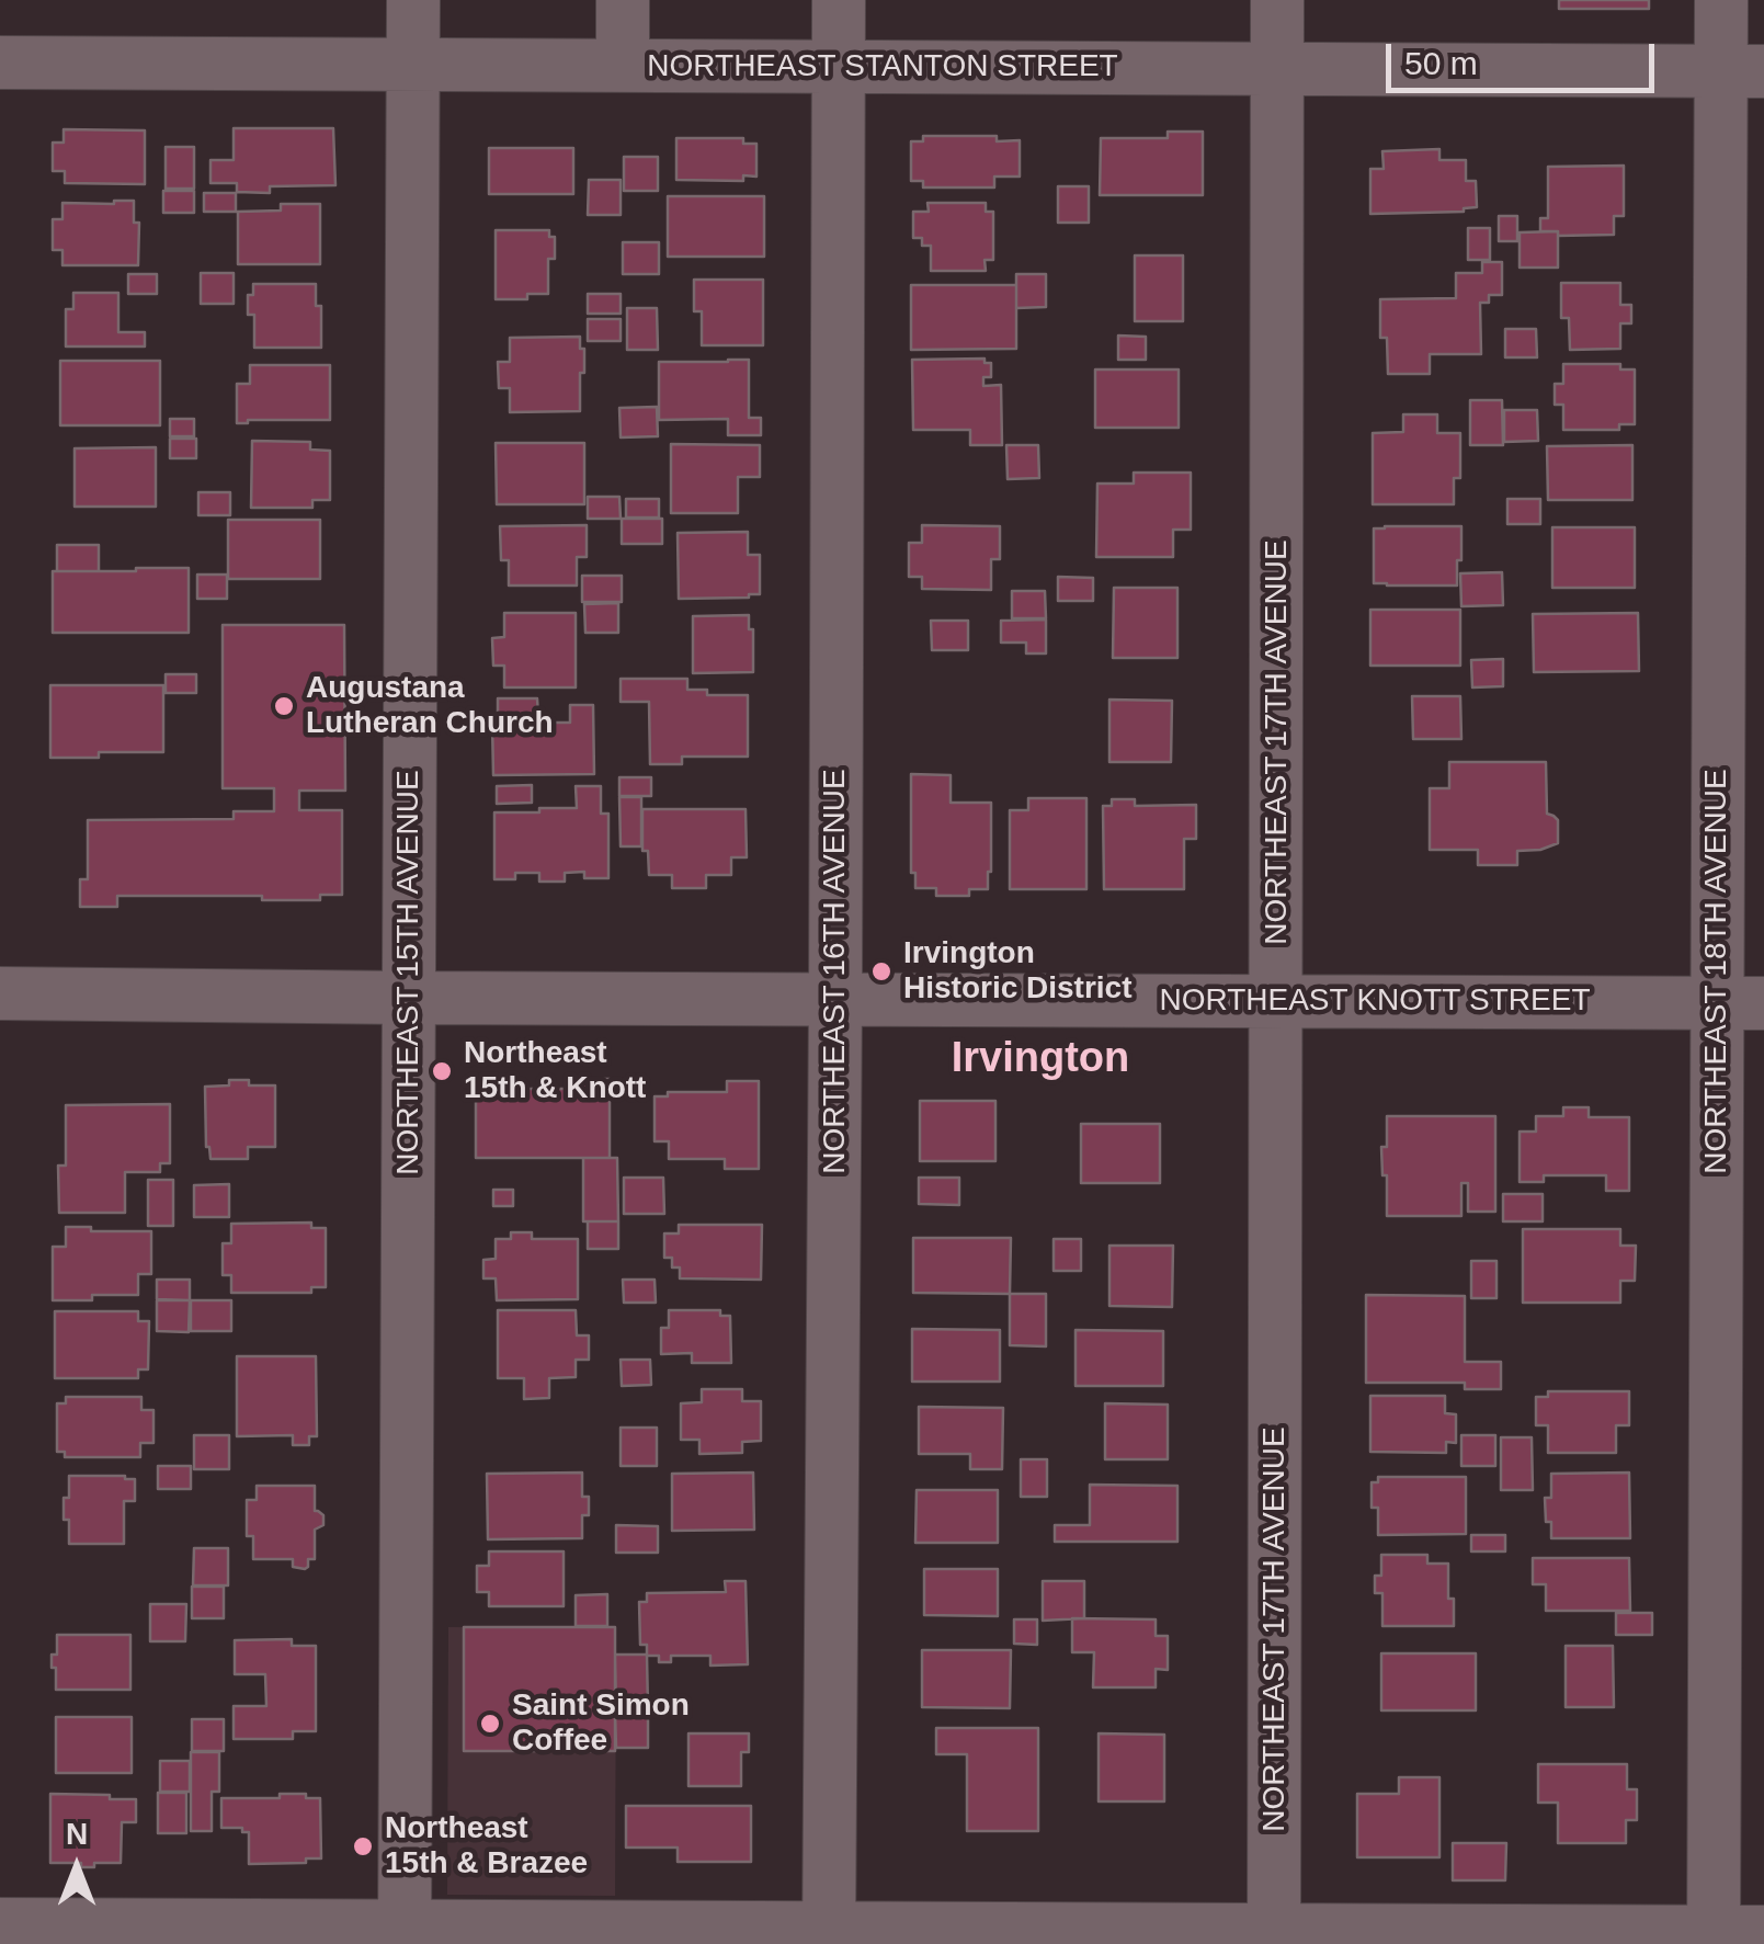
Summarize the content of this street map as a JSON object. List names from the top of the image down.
{
  "streets": {
    "street": [
      "NORTHEAST STANTON STREET",
      "NORTHEAST 17TH AVENUE",
      "NORTHEAST 16TH AVENUE",
      "NORTHEAST 18TH AVENUE",
      "NORTHEAST 15TH AVENUE",
      "NORTHEAST KNOTT STREET"
    ]
  },
  "crossings": [
    ["NORTHEAST STANTON STREET", "NORTHEAST 17TH AVENUE"],
    ["NORTHEAST STANTON STREET", "NORTHEAST 16TH AVENUE"],
    ["NORTHEAST STANTON STREET", "NORTHEAST 18TH AVENUE"],
    ["NORTHEAST STANTON STREET", "NORTHEAST 15TH AVENUE"],
    ["NORTHEAST 17TH AVENUE", "NORTHEAST KNOTT STREET"],
    ["NORTHEAST 16TH AVENUE", "NORTHEAST KNOTT STREET"],
    ["NORTHEAST 18TH AVENUE", "NORTHEAST KNOTT STREET"],
    ["NORTHEAST 15TH AVENUE", "NORTHEAST KNOTT STREET"]
  ],
  "districts": ["Irvington"],
  "places": [
    "Augustana Lutheran Church",
    "Irvington Historic District",
    "Northeast 15th & Knott",
    "Saint Simon Coffee",
    "Northeast 15th & Brazee"
  ],
  "scale_bar": "50 m",
  "north": "top"
}
